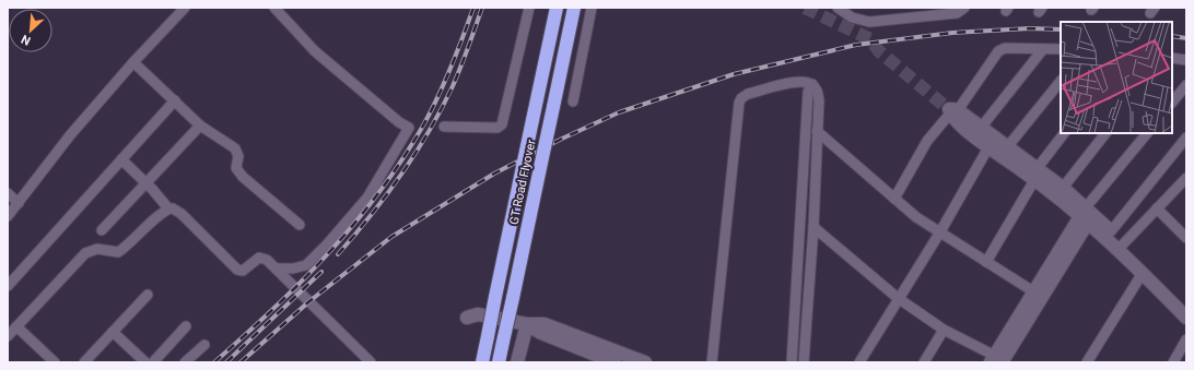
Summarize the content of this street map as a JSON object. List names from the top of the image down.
{
  "streets": {
    "highway": ["GT Road Flyover"]
  },
  "north": "bottom left"
}
